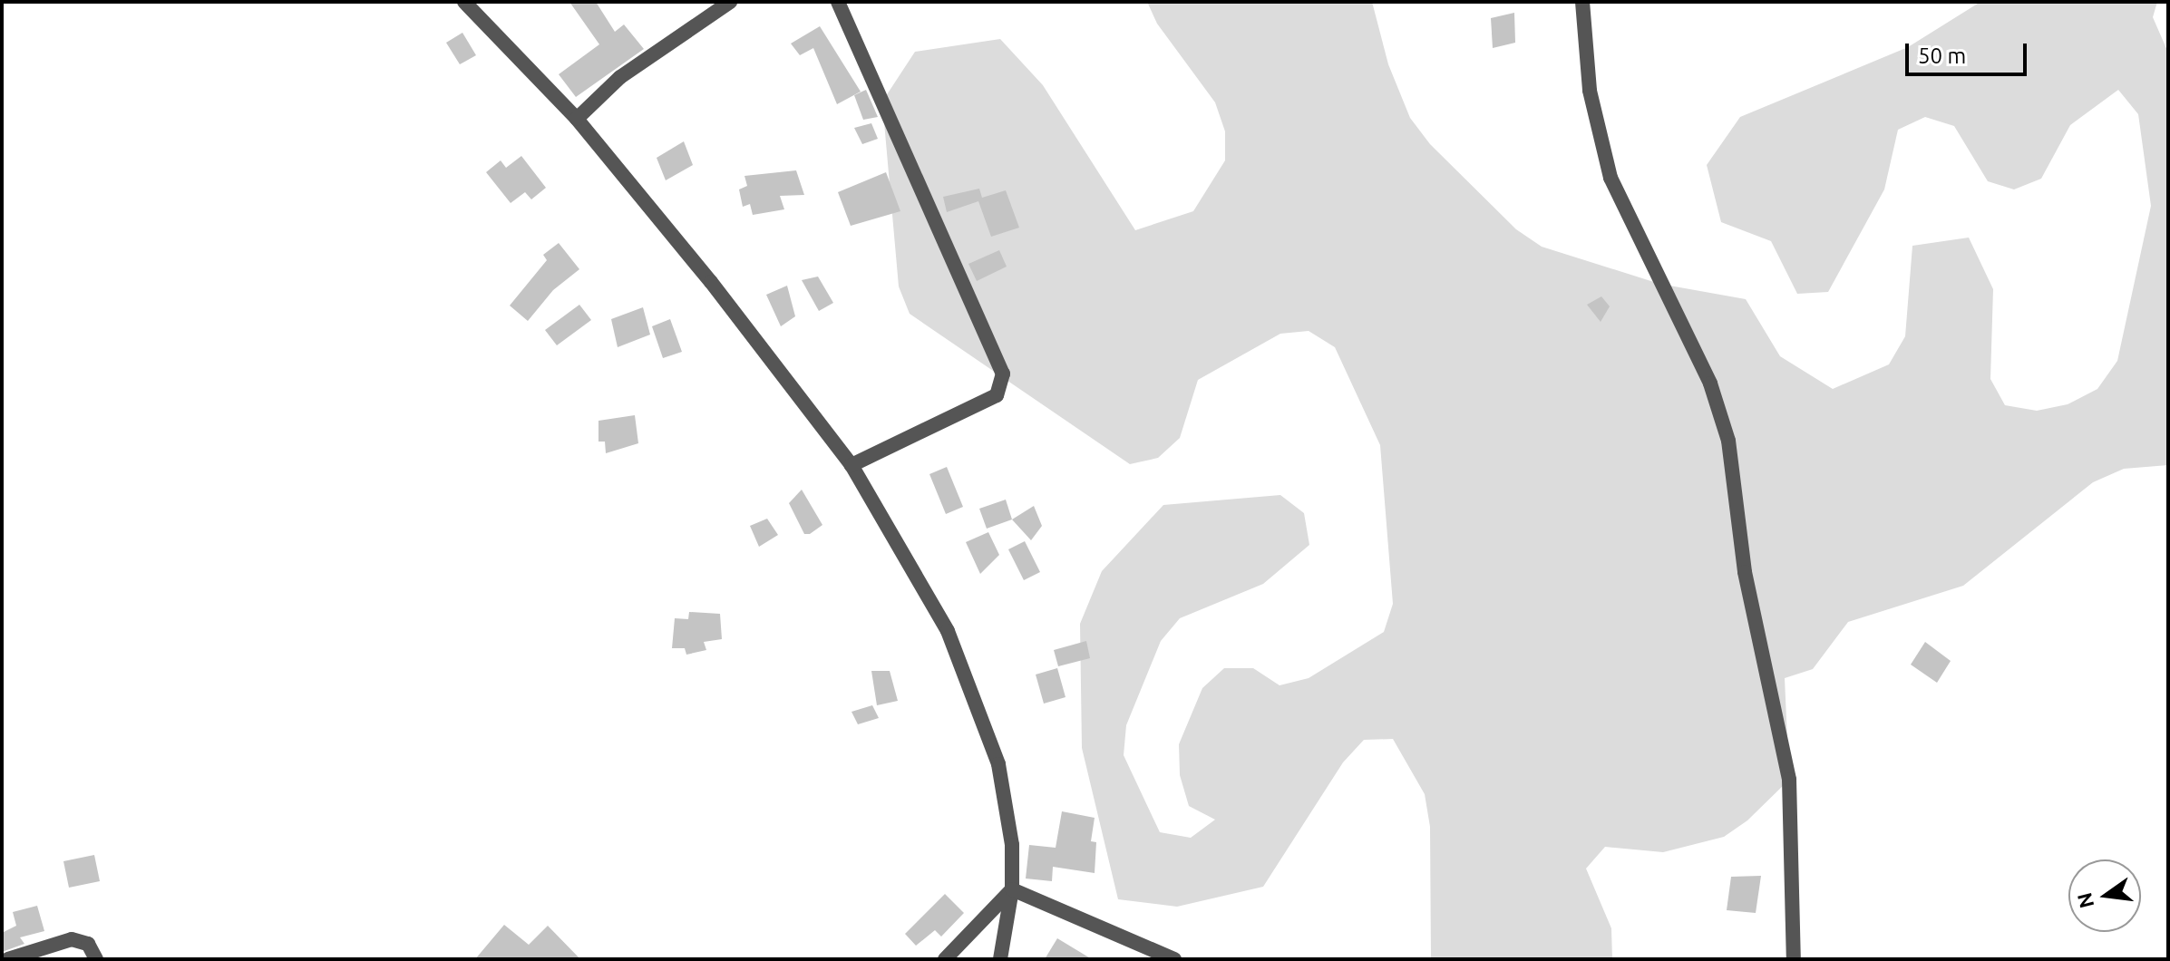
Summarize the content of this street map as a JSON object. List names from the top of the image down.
{
  "scale_bar": "50 m",
  "north": "left"
}
